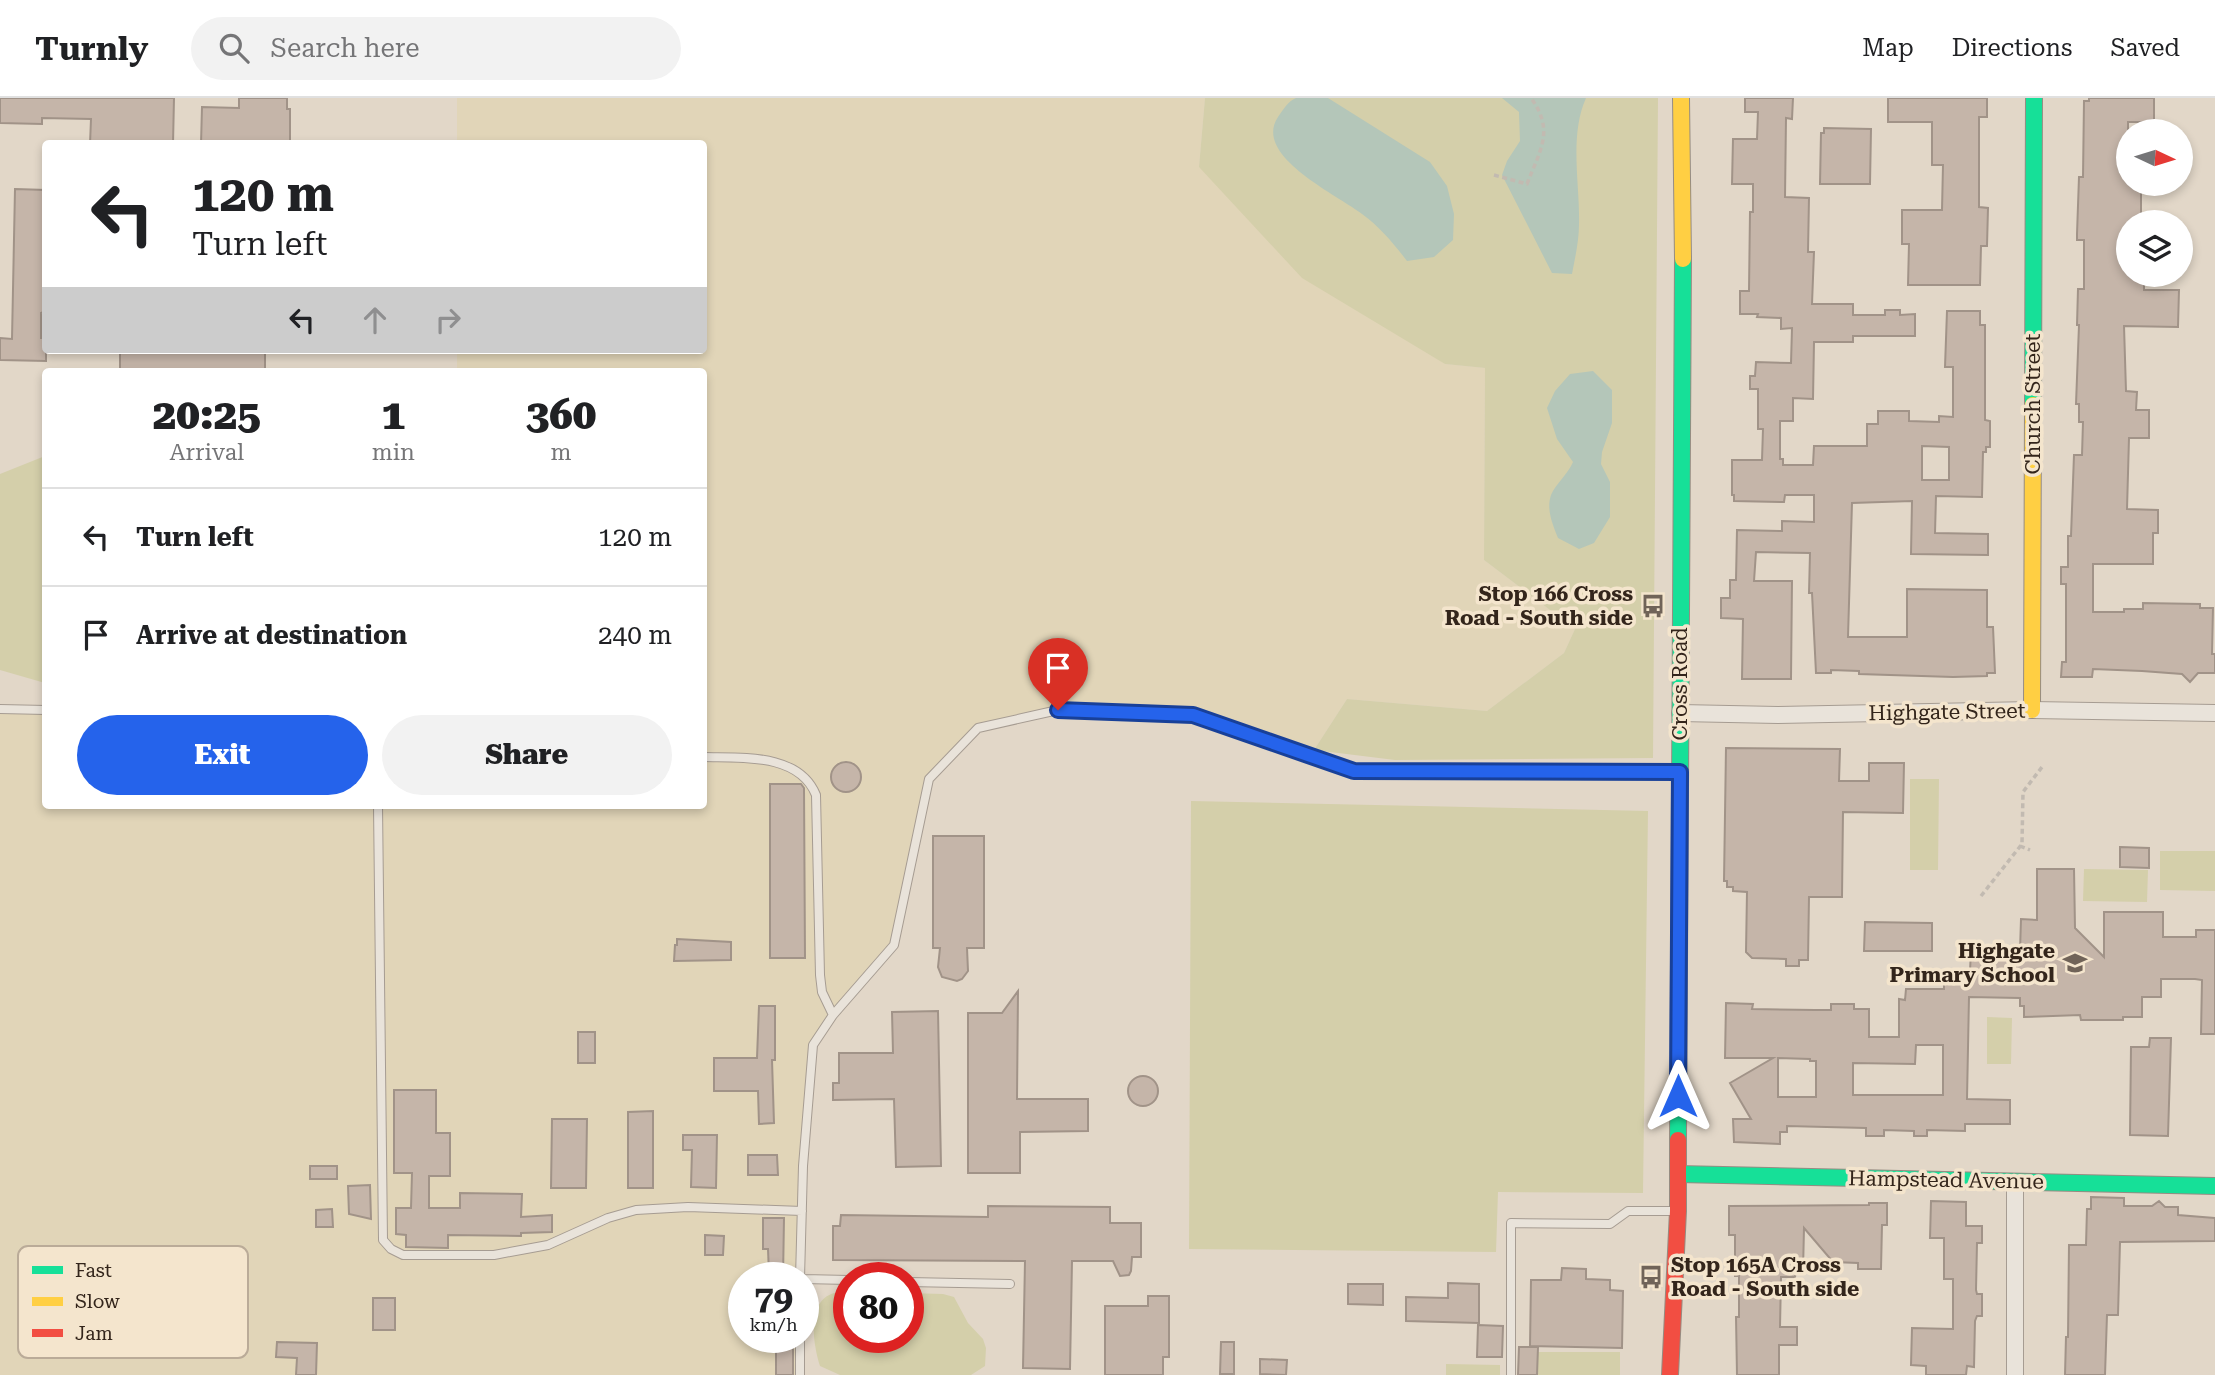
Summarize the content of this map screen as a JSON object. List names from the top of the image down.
{
  "streets": {
    "main road": ["Church Street", "Cross Road", "Hampstead Avenue"],
    "street": ["Highgate Street"]
  },
  "crossings": [
    ["Church Street", "Highgate Street"],
    ["Cross Road", "Highgate Street"],
    ["Cross Road", "Hampstead Avenue"]
  ],
  "places": {
    "bus stop": ["Stop 166 Cross Road - South side", "Stop 165A Cross Road - South side"],
    "school or university": ["Highgate Primary School"]
  },
  "legend": ["Fast", "Slow", "Jam"],
  "north": "right",
  "page": {
    "header": "Turnly",
    "search": "Search here",
    "nav": ["Map", "Directions", "Saved"],
    "turn": ["120 m", "Turn left"],
    "eta": [
      "20:25",
      "Arrival",
      "1",
      "min",
      "360",
      "m"
    ],
    "list": [
      {
        "name": "Turn left",
        "value": "120 m"
      },
      {
        "name": "Arrive at destination",
        "value": "240 m"
      }
    ],
    "buttons": ["Exit", "Share"],
    "speed": "79 km/h",
    "limit": "80"
  }
}
